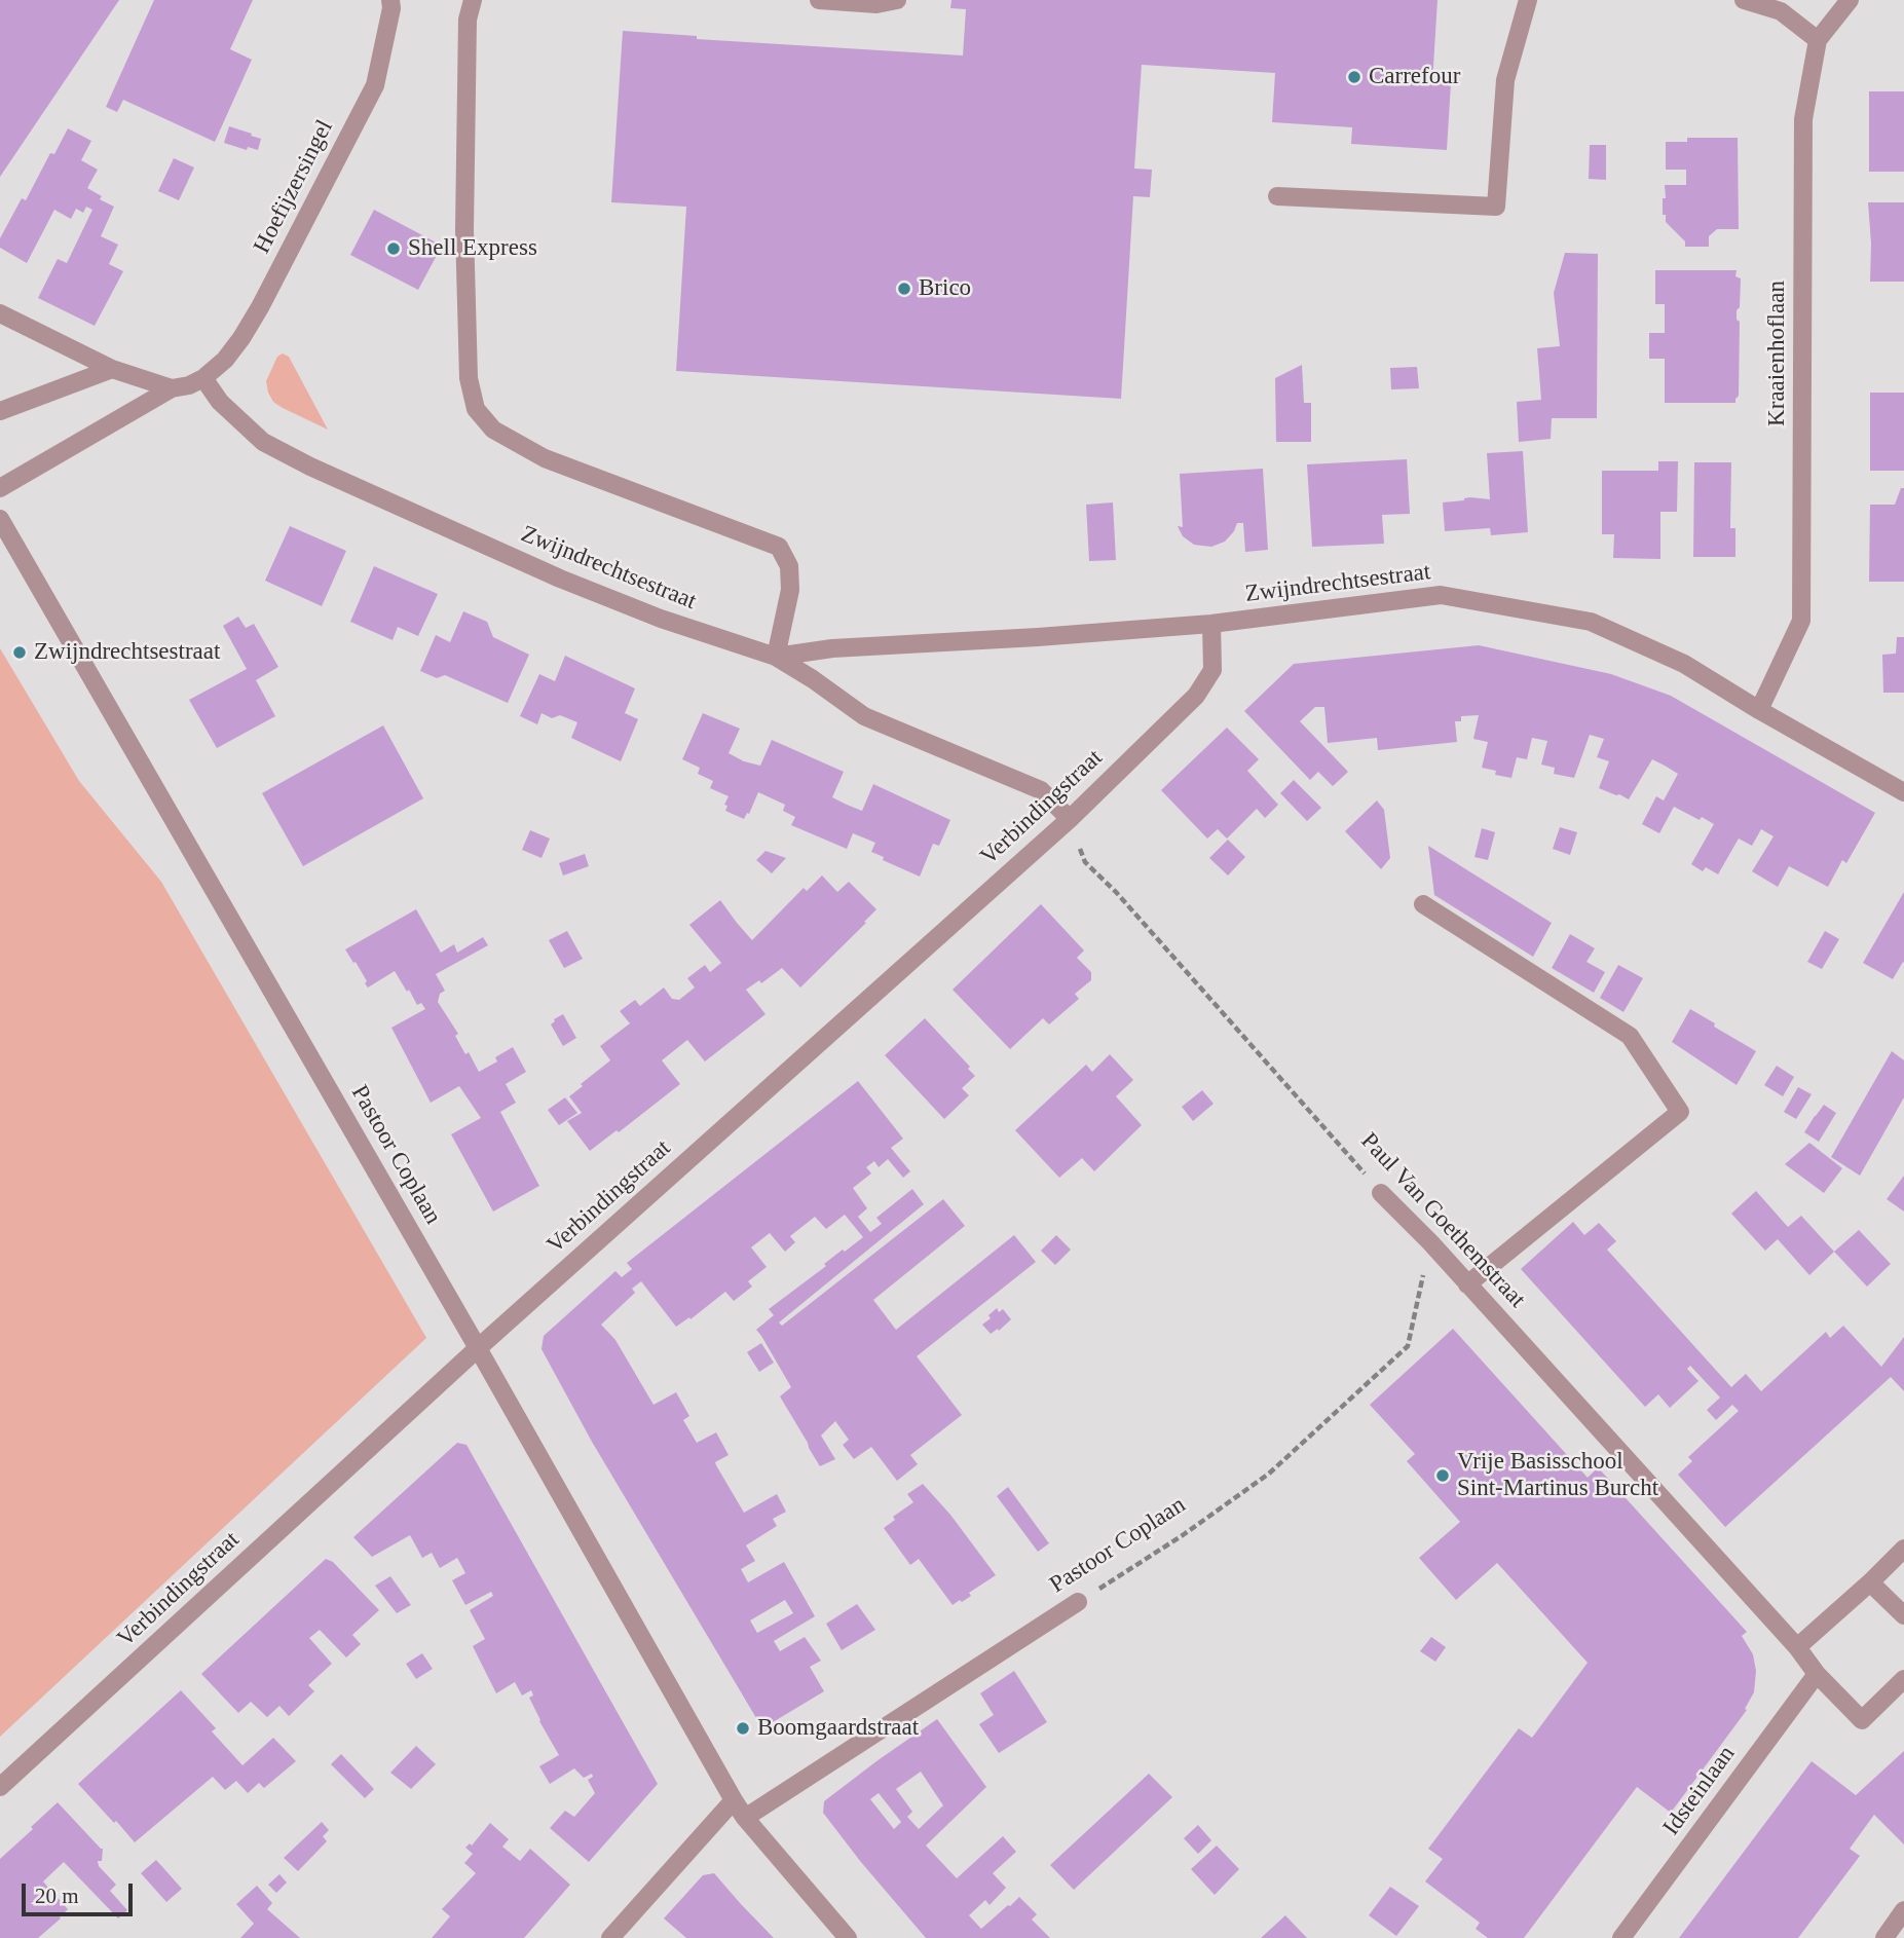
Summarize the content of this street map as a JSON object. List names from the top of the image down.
{
  "streets": {
    "street": [
      "Hoefijzersingel",
      "Kraaienhoflaan",
      "Zwijndrechtsestraat",
      "Verbindingstraat",
      "Pastoor Coplaan",
      "Paul Van Goethemstraat",
      "Idsteinlaan"
    ]
  },
  "crossings": [
    ["Hoefijzersingel", "Zwijndrechtsestraat"],
    ["Kraaienhoflaan", "Zwijndrechtsestraat"],
    ["Zwijndrechtsestraat", "Verbindingstraat"],
    ["Zwijndrechtsestraat", "Paul Van Goethemstraat"],
    ["Verbindingstraat", "Pastoor Coplaan"],
    ["Verbindingstraat", "Paul Van Goethemstraat"],
    ["Pastoor Coplaan", "Paul Van Goethemstraat"]
  ],
  "places": [
    "Carrefour",
    "Shell Express",
    "Brico",
    "Zwijndrechtsestraat",
    "Vrije Basisschool Sint-Martinus Burcht",
    "Boomgaardstraat"
  ],
  "scale_bar": "20 m"
}
